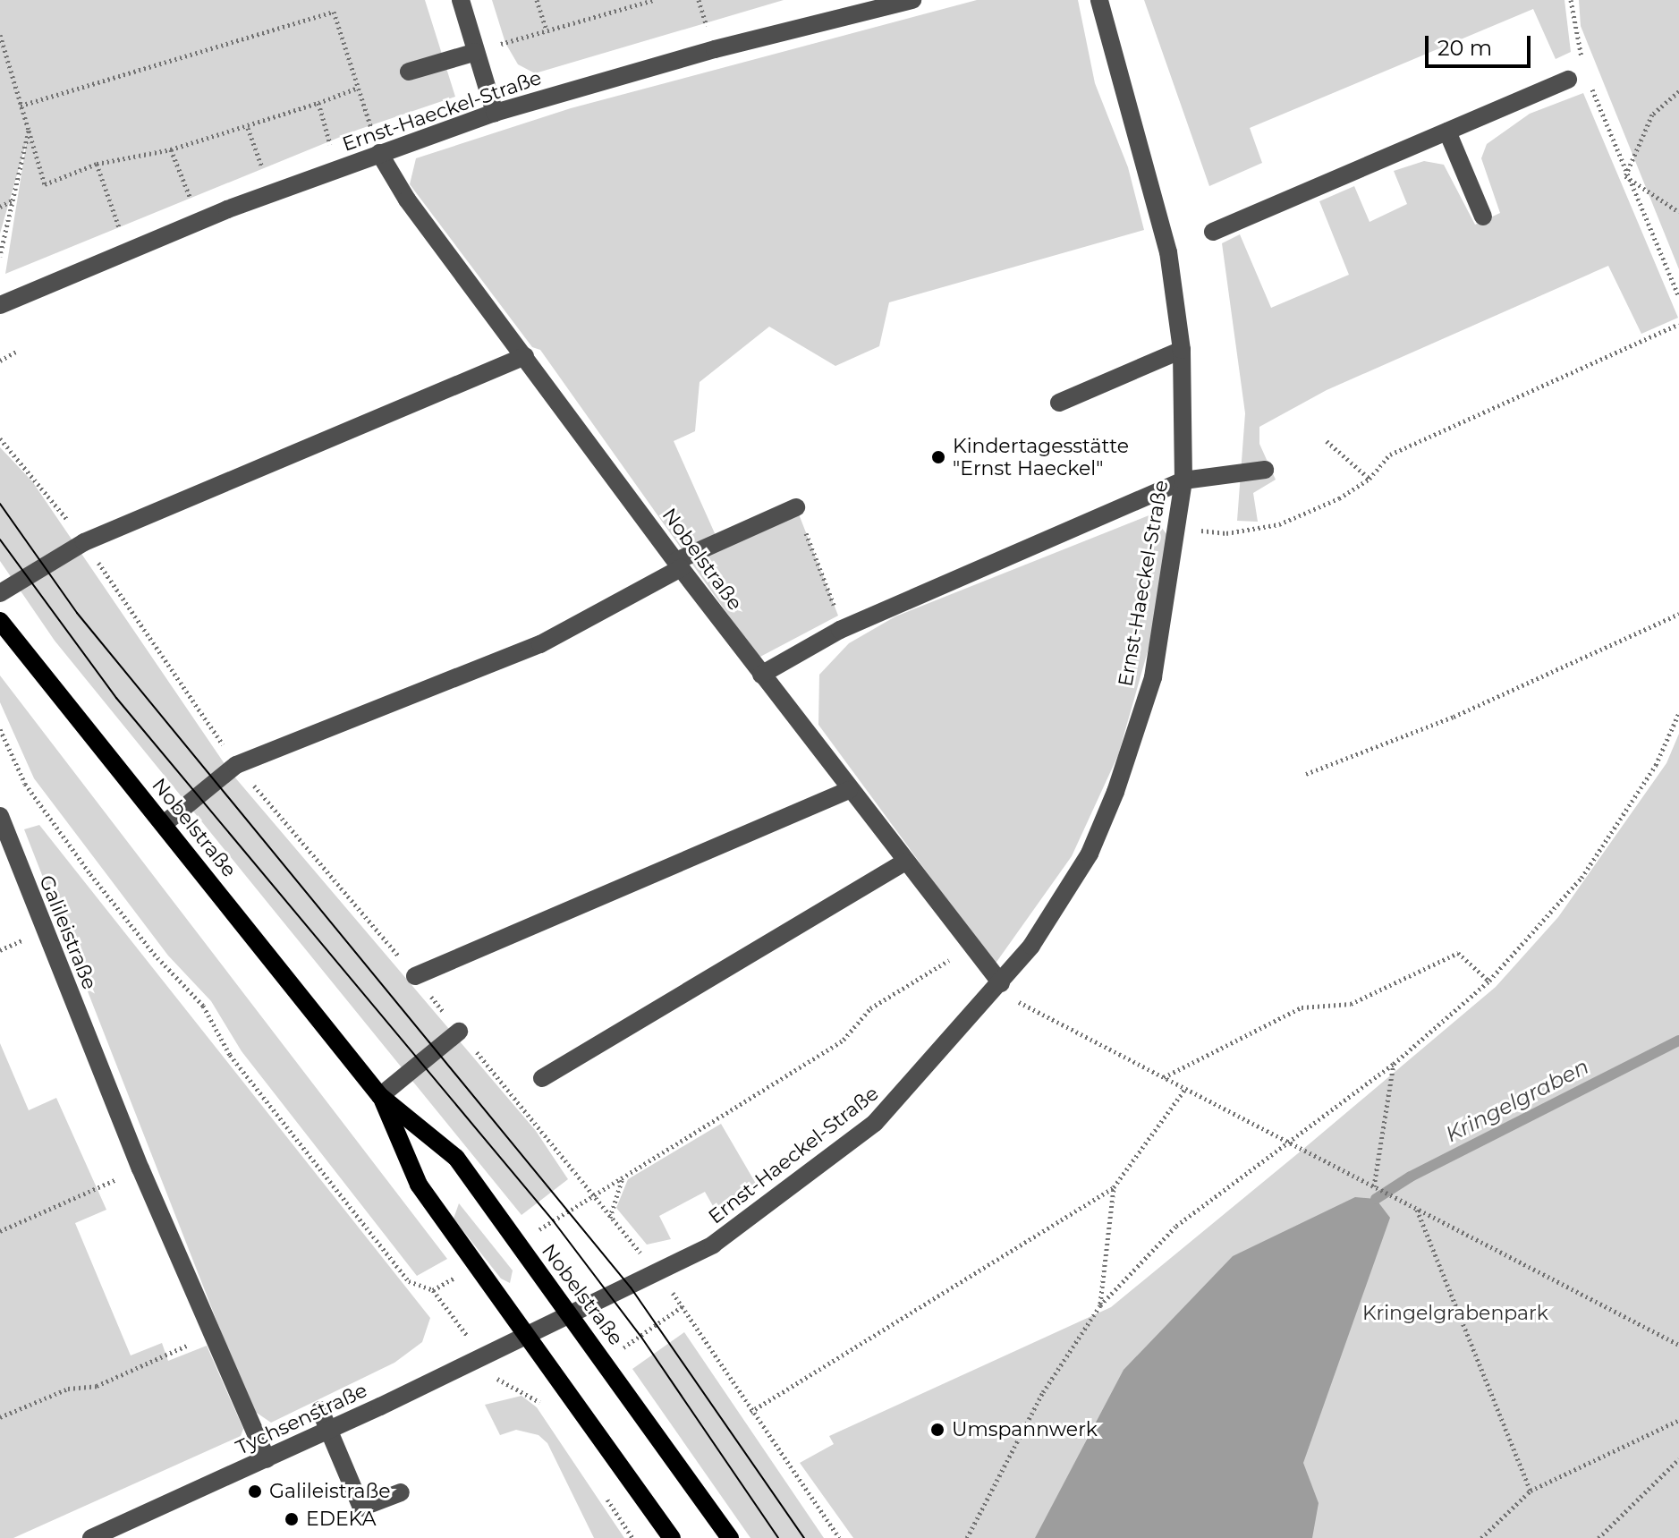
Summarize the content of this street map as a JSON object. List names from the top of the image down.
{
  "streets": {
    "main road": ["Nobelstraße"],
    "street": ["Ernst-Haeckel-Straße", "Galileistraße", "Tychsenstraße"]
  },
  "crossings": [
    ["Ernst-Haeckel-Straße", "Nobelstraße"],
    ["Ernst-Haeckel-Straße", "Tychsenstraße"],
    ["Nobelstraße", "Tychsenstraße"],
    ["Galileistraße", "Tychsenstraße"]
  ],
  "water": ["Kringelgraben"],
  "parks": ["Kringelgrabenpark"],
  "places": [
    "Kindertagesstätte \"Ernst Haeckel\"",
    "Umspannwerk",
    "Galileistraße",
    "EDEKA"
  ],
  "scale_bar": "20 m"
}
